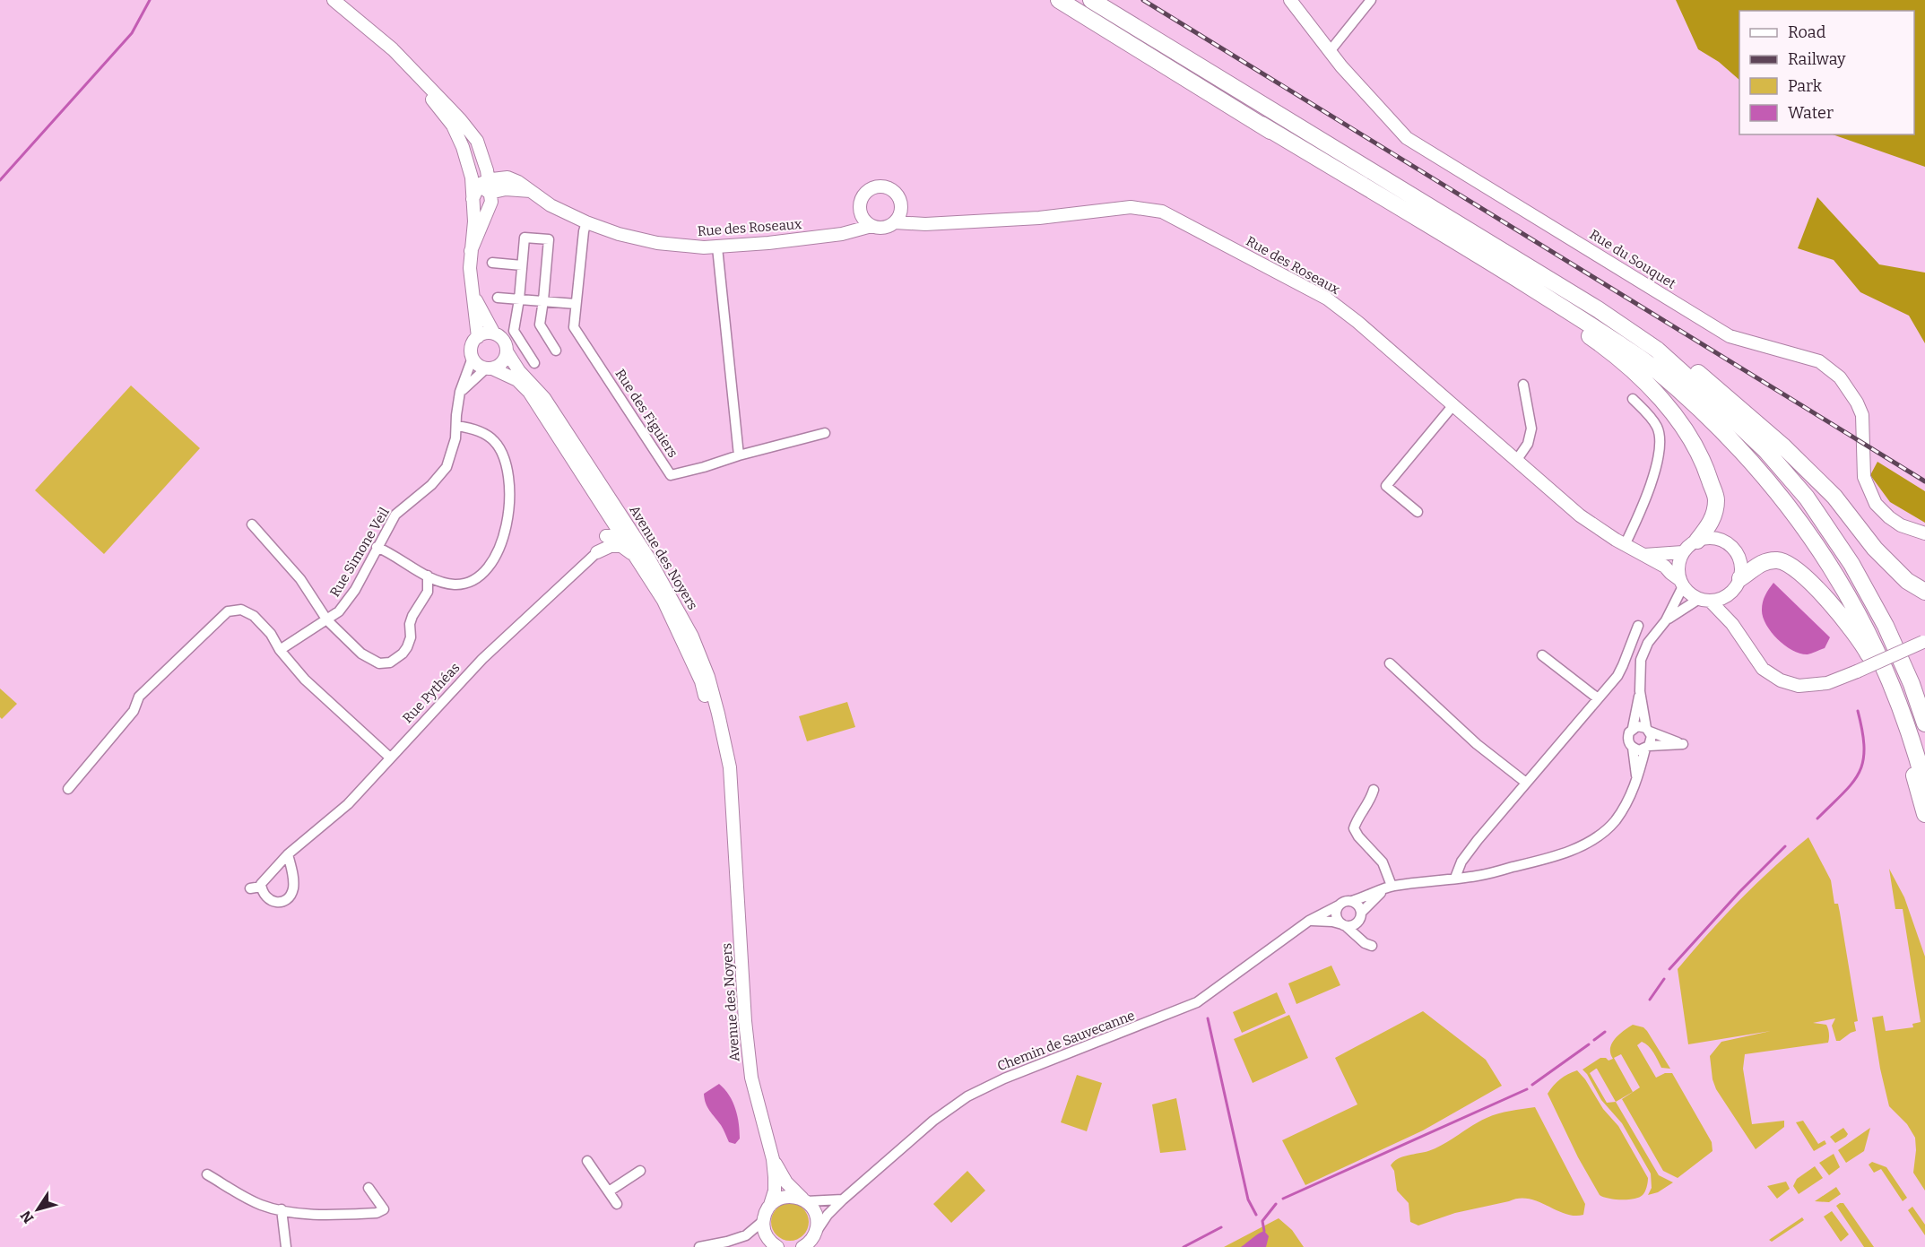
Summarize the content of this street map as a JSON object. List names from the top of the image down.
{
  "streets": {
    "street": [
      "Rue des Roseaux",
      "Rue du Souquet",
      "Rue des Figuiers",
      "Rue Simone Veil",
      "Avenue des Noyers",
      "Rue Pythéas",
      "Chemin de Sauvecanne"
    ]
  },
  "crossings": [
    ["Rue des Roseaux", "Rue des Figuiers"],
    ["Rue Simone Veil", "Avenue des Noyers"],
    ["Avenue des Noyers", "Chemin de Sauvecanne"]
  ],
  "legend": [
    "Road",
    "Railway",
    "Park",
    "Water"
  ],
  "north": "bottom left"
}
